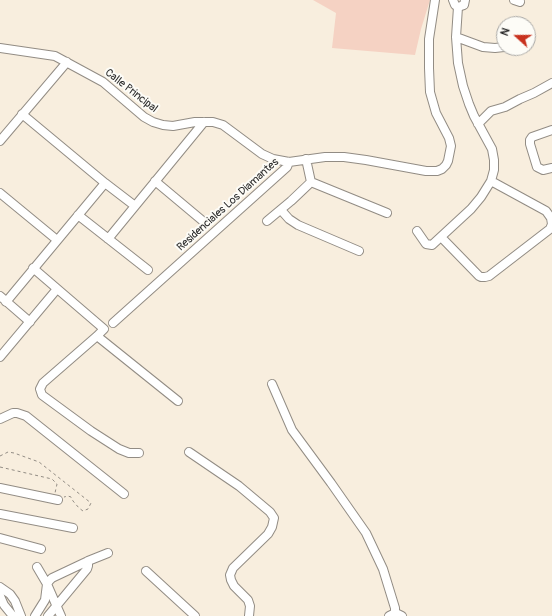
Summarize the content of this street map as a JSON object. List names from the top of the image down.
{
  "streets": {
    "street": ["Calle Principal", "Residenciales Los Diamantes"]
  },
  "crossings": [
    ["Calle Principal", "Residenciales Los Diamantes"]
  ],
  "north": "left"
}
